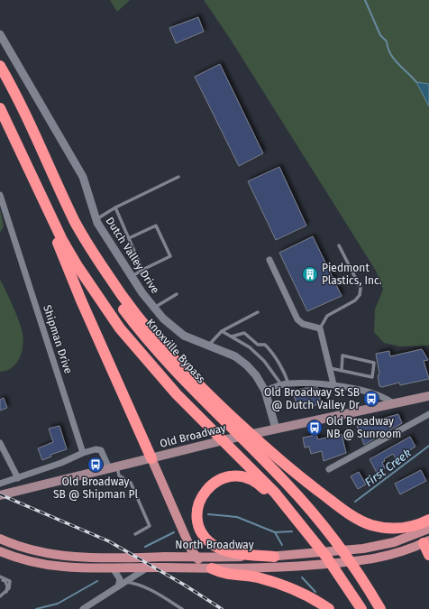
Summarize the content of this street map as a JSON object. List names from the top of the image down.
{
  "streets": {
    "highway": ["Knoxville Bypass"],
    "main road": ["Old Broadway", "North Broadway"],
    "street": ["Dutch Valley Drive", "Shipman Drive"]
  },
  "crossings": [
    ["Dutch Valley Drive", "Old Broadway"]
  ],
  "water": ["First Creek"],
  "places": {
    "building": ["Piedmont Plastics, Inc."],
    "bus stop": ["Old Broadway St SB @ Dutch Valley Dr", "Old Broadway NB @ Sunroom", "Old Broadway SB @ Shipman Pl"]
  }
}
